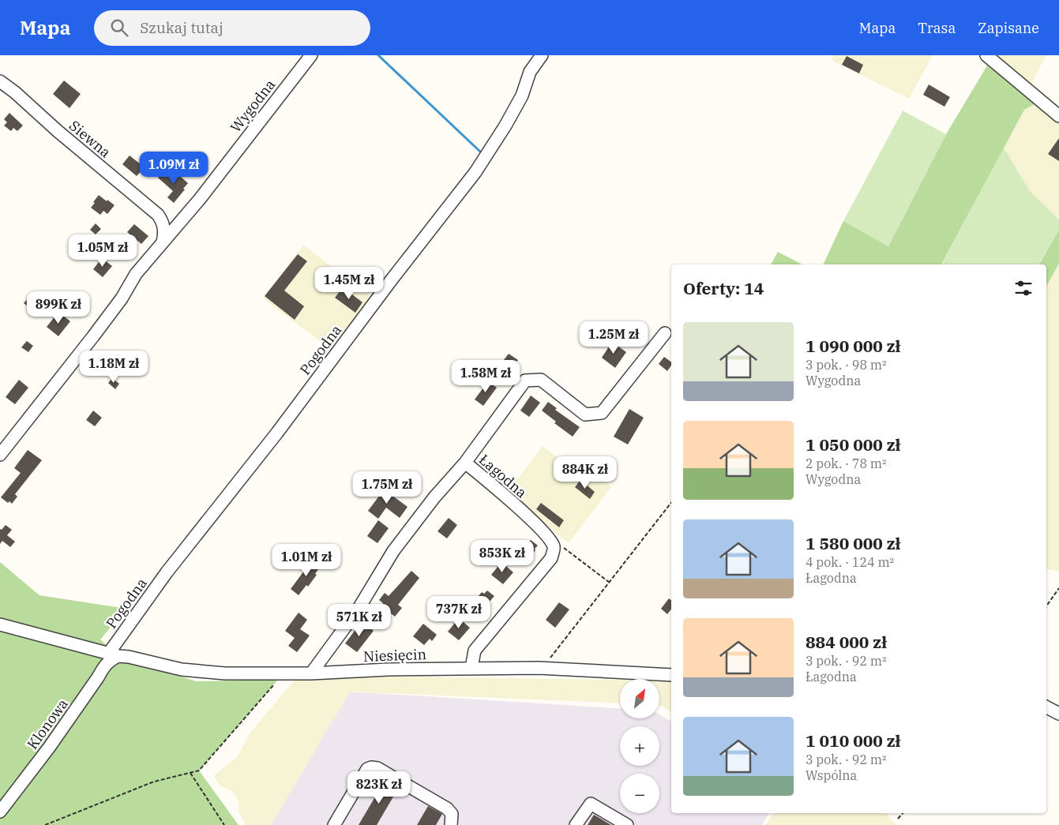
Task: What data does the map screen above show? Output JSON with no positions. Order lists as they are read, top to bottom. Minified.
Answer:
{"streets":{"street":["Wygodna","Siewna","Pogodna","Łagodna","Niesięcin","Klonowa"]},"crossings":[["Wygodna","Siewna"],["Pogodna","Niesięcin"],["Pogodna","Klonowa"],["Niesięcin","Klonowa"]],"north":"top right","page":{"header":"Mapa","search":"Szukaj tutaj","nav":["Mapa","Trasa","Zapisane"],"price":["1.09M zł","1.05M zł","1.45M zł","899K zł","1.25M zł","1.18M zł","1.58M zł","884K zł","1.75M zł","853K zł","1.01M zł","737K zł","571K zł","823K zł"],"heading":"Oferty: 14","list":[{"name":"1 090 000 zł","note":"3 pok. · 98 m² · Wygodna"},{"name":"1 050 000 zł","note":"2 pok. · 78 m² · Wygodna"},{"name":"1 580 000 zł","note":"4 pok. · 124 m² · Łagodna"},{"name":"884 000 zł","note":"3 pok. · 92 m² · Łagodna"},{"name":"1 010 000 zł","note":"3 pok. · 92 m² · Wspólna"}],"map_buttons":["+","−"]}}
